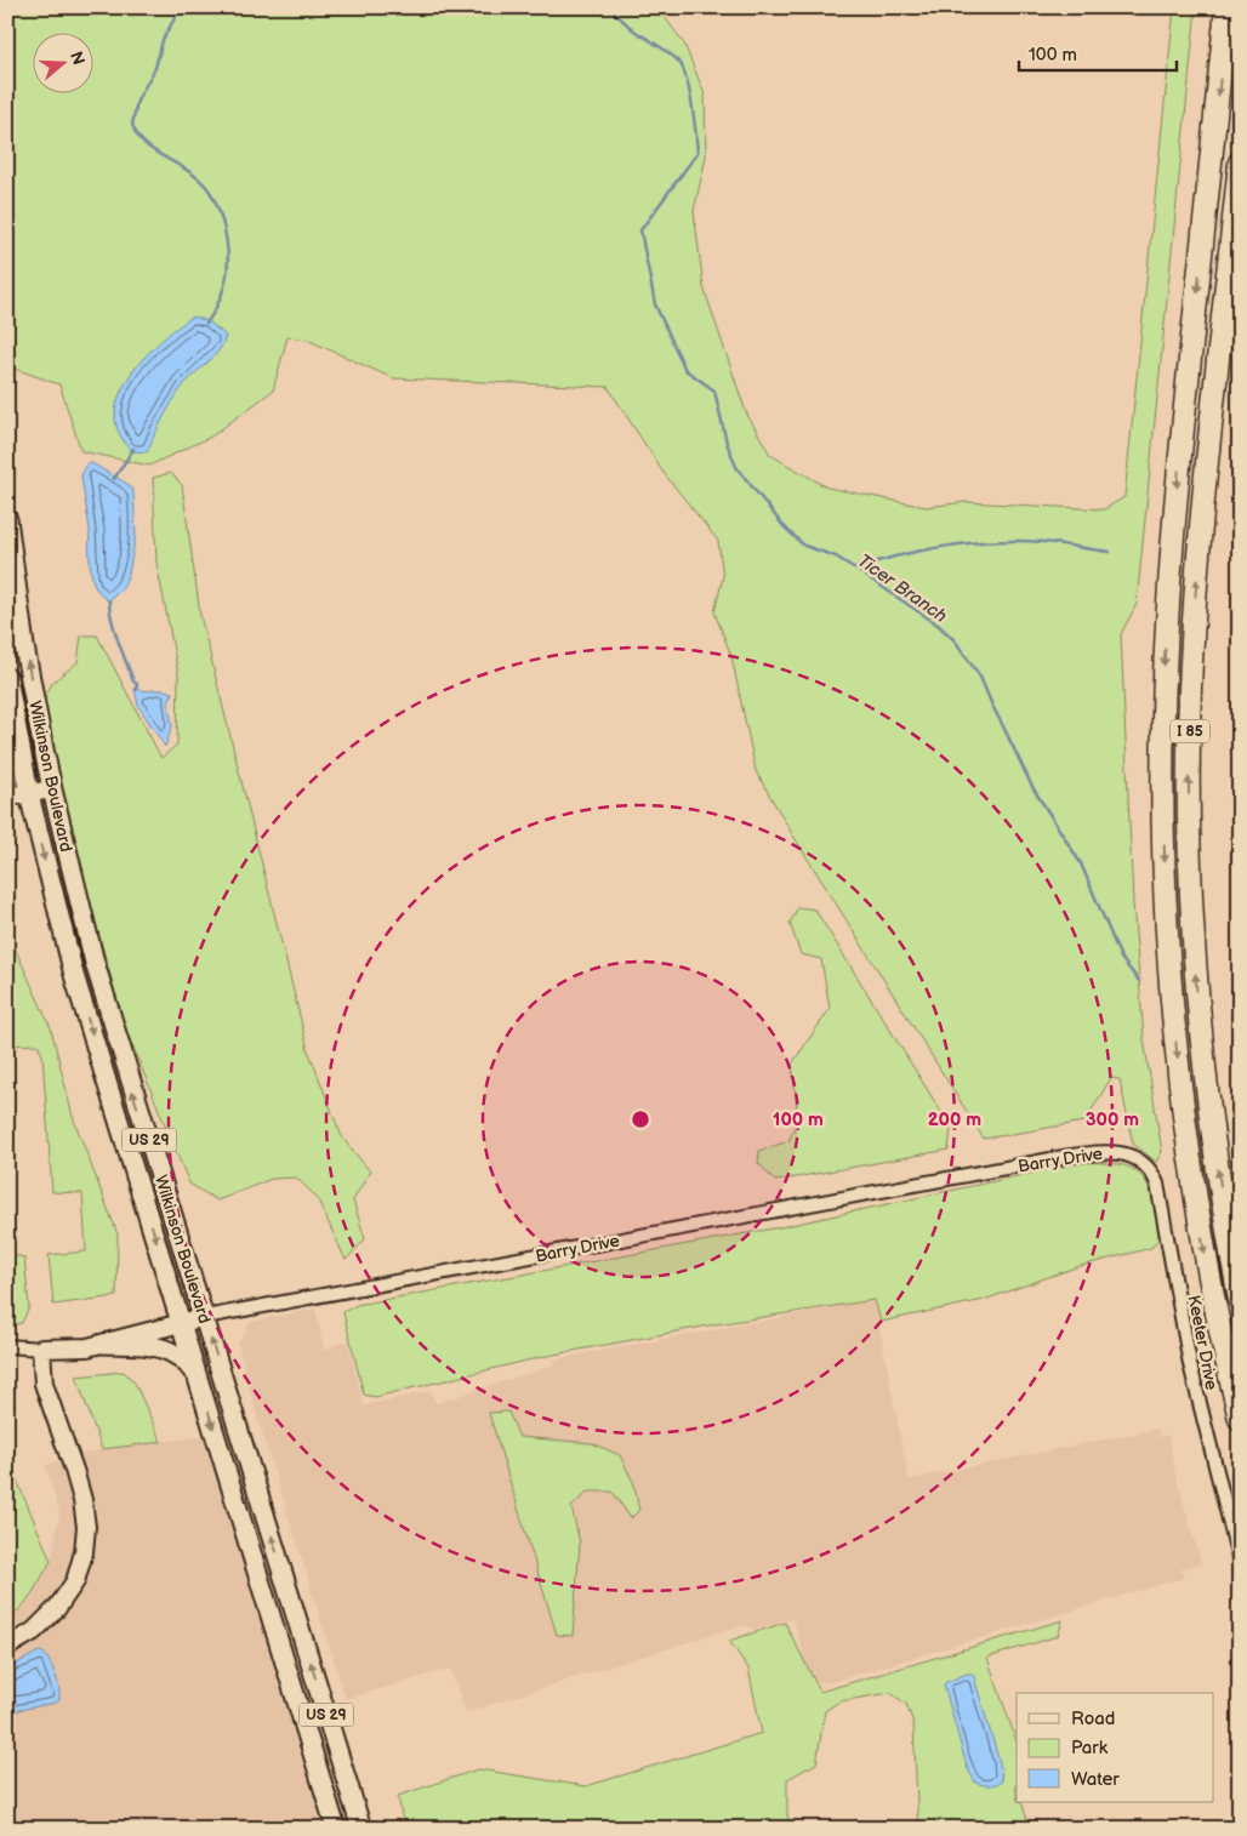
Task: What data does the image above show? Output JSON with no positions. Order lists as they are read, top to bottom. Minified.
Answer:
{"streets":{"highway":["I 85"],"main road":["Wilkinson Boulevard","US 29"],"street":["Barry Drive","Keeter Drive"]},"crossings":[["Wilkinson Boulevard","Barry Drive"],["Barry Drive","Keeter Drive"]],"water":["Ticer Branch"],"legend":["Road","Park","Water"],"scale_bar":"100 m","north":"right","rings":["100 m","200 m","300 m"]}
